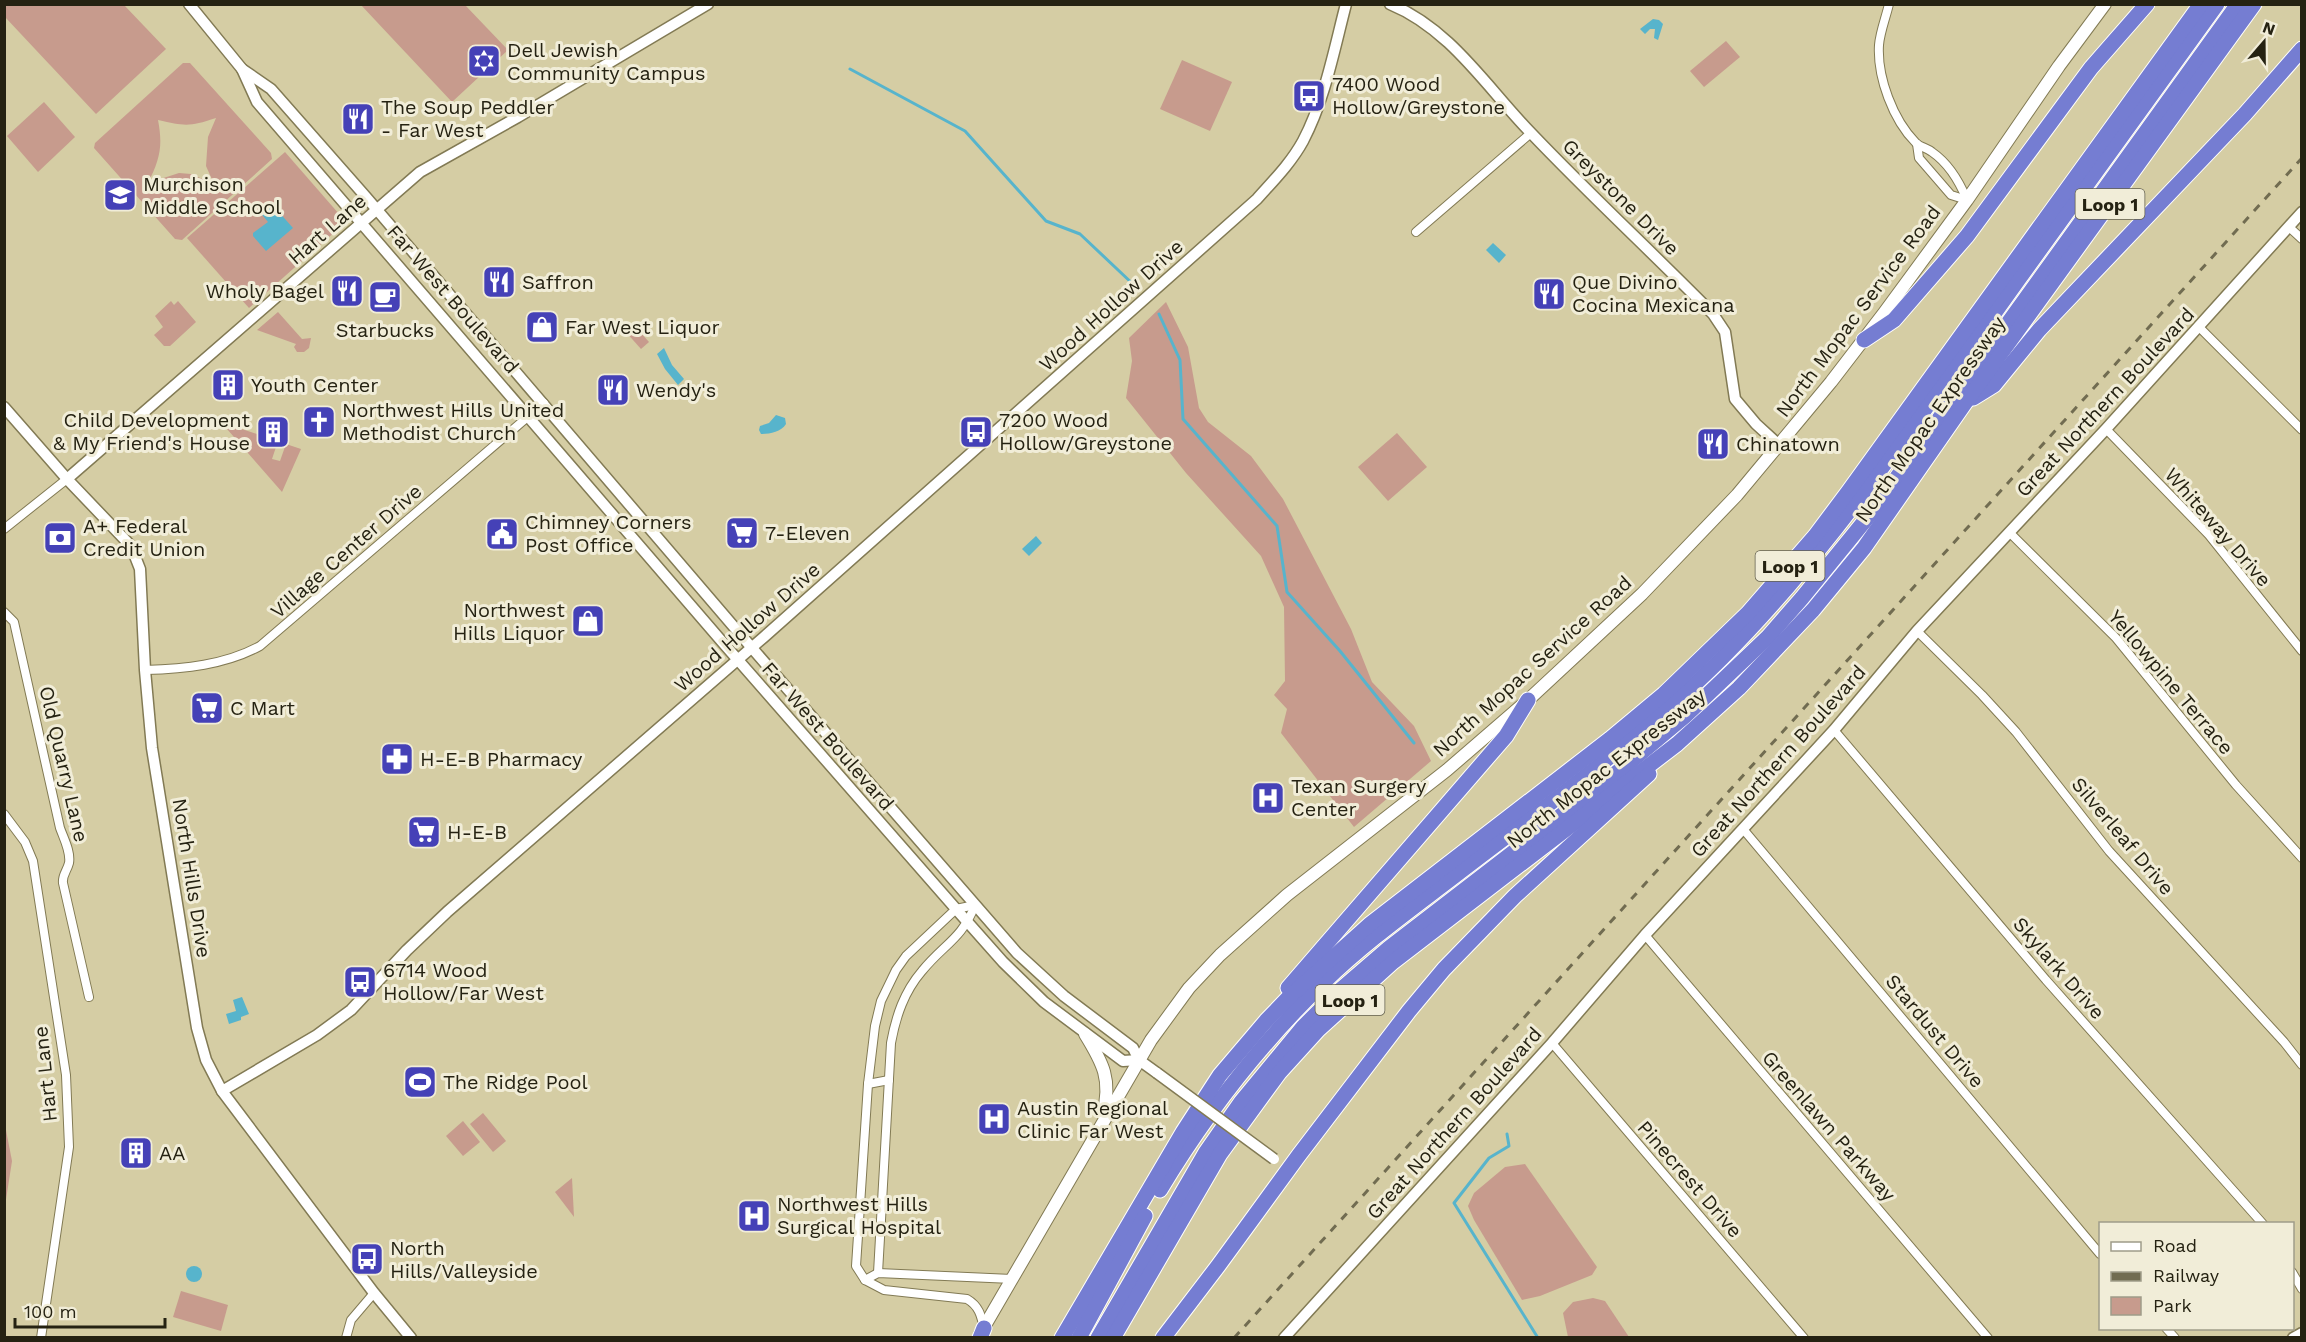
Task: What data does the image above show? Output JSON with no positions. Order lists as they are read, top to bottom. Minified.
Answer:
{"streets":{"highway":["Loop 1","North Mopac Expressway"],"main road":["North Mopac Service Road"],"street":["Greystone Drive","Hart Lane","Far West Boulevard","Wood Hollow Drive","Great Northern Boulevard","Whiteway Drive","Village Center Drive","Yellowpine Terrace","Old Quarry Lane","Silverleaf Drive","North Hills Drive","Skylark Drive","Stardust Drive","Greenlawn Parkway","Pinecrest Drive"]},"crossings":[["Greystone Drive","North Mopac Service Road"],["Hart Lane","Far West Boulevard"],["Hart Lane","North Hills Drive"],["Far West Boulevard","Wood Hollow Drive"],["Far West Boulevard","North Mopac Service Road"],["Far West Boulevard","Village Center Drive"],["Wood Hollow Drive","North Hills Drive"],["Great Northern Boulevard","Whiteway Drive"],["Great Northern Boulevard","Yellowpine Terrace"],["Great Northern Boulevard","Silverleaf Drive"],["Great Northern Boulevard","Skylark Drive"],["Great Northern Boulevard","Stardust Drive"],["Great Northern Boulevard","Greenlawn Parkway"],["Great Northern Boulevard","Pinecrest Drive"],["Village Center Drive","North Hills Drive"]],"places":{"synagogue":["Dell Jewish Community Campus"],"bus stop":["7400 Wood Hollow/Greystone","7200 Wood Hollow/Greystone","6714 Wood Hollow/Far West","North Hills/Valleyside"],"restaurant":["The Soup Peddler - Far West","Saffron","Wholy Bagel","Que Divino Cocina Mexicana","Wendy's","Chinatown"],"school or university":["Murchison Middle School"],"cafe":["Starbucks"],"shop":["Far West Liquor","Northwest Hills Liquor"],"building":["Youth Center","Child Development & My Friend's House","AA"],"church":["Northwest Hills United Methodist Church"],"supermarket":["7-Eleven","C Mart","H-E-B"],"public building":["Chimney Corners Post Office"],"bank":["A+ Federal Credit Union"],"pharmacy":["H-E-B Pharmacy"],"hospital":["Texan Surgery Center","Austin Regional Clinic Far West","Northwest Hills Surgical Hospital"],"sports":["The Ridge Pool"]},"legend":["Road","Railway","Park"],"scale_bar":"100 m","north":"top"}
